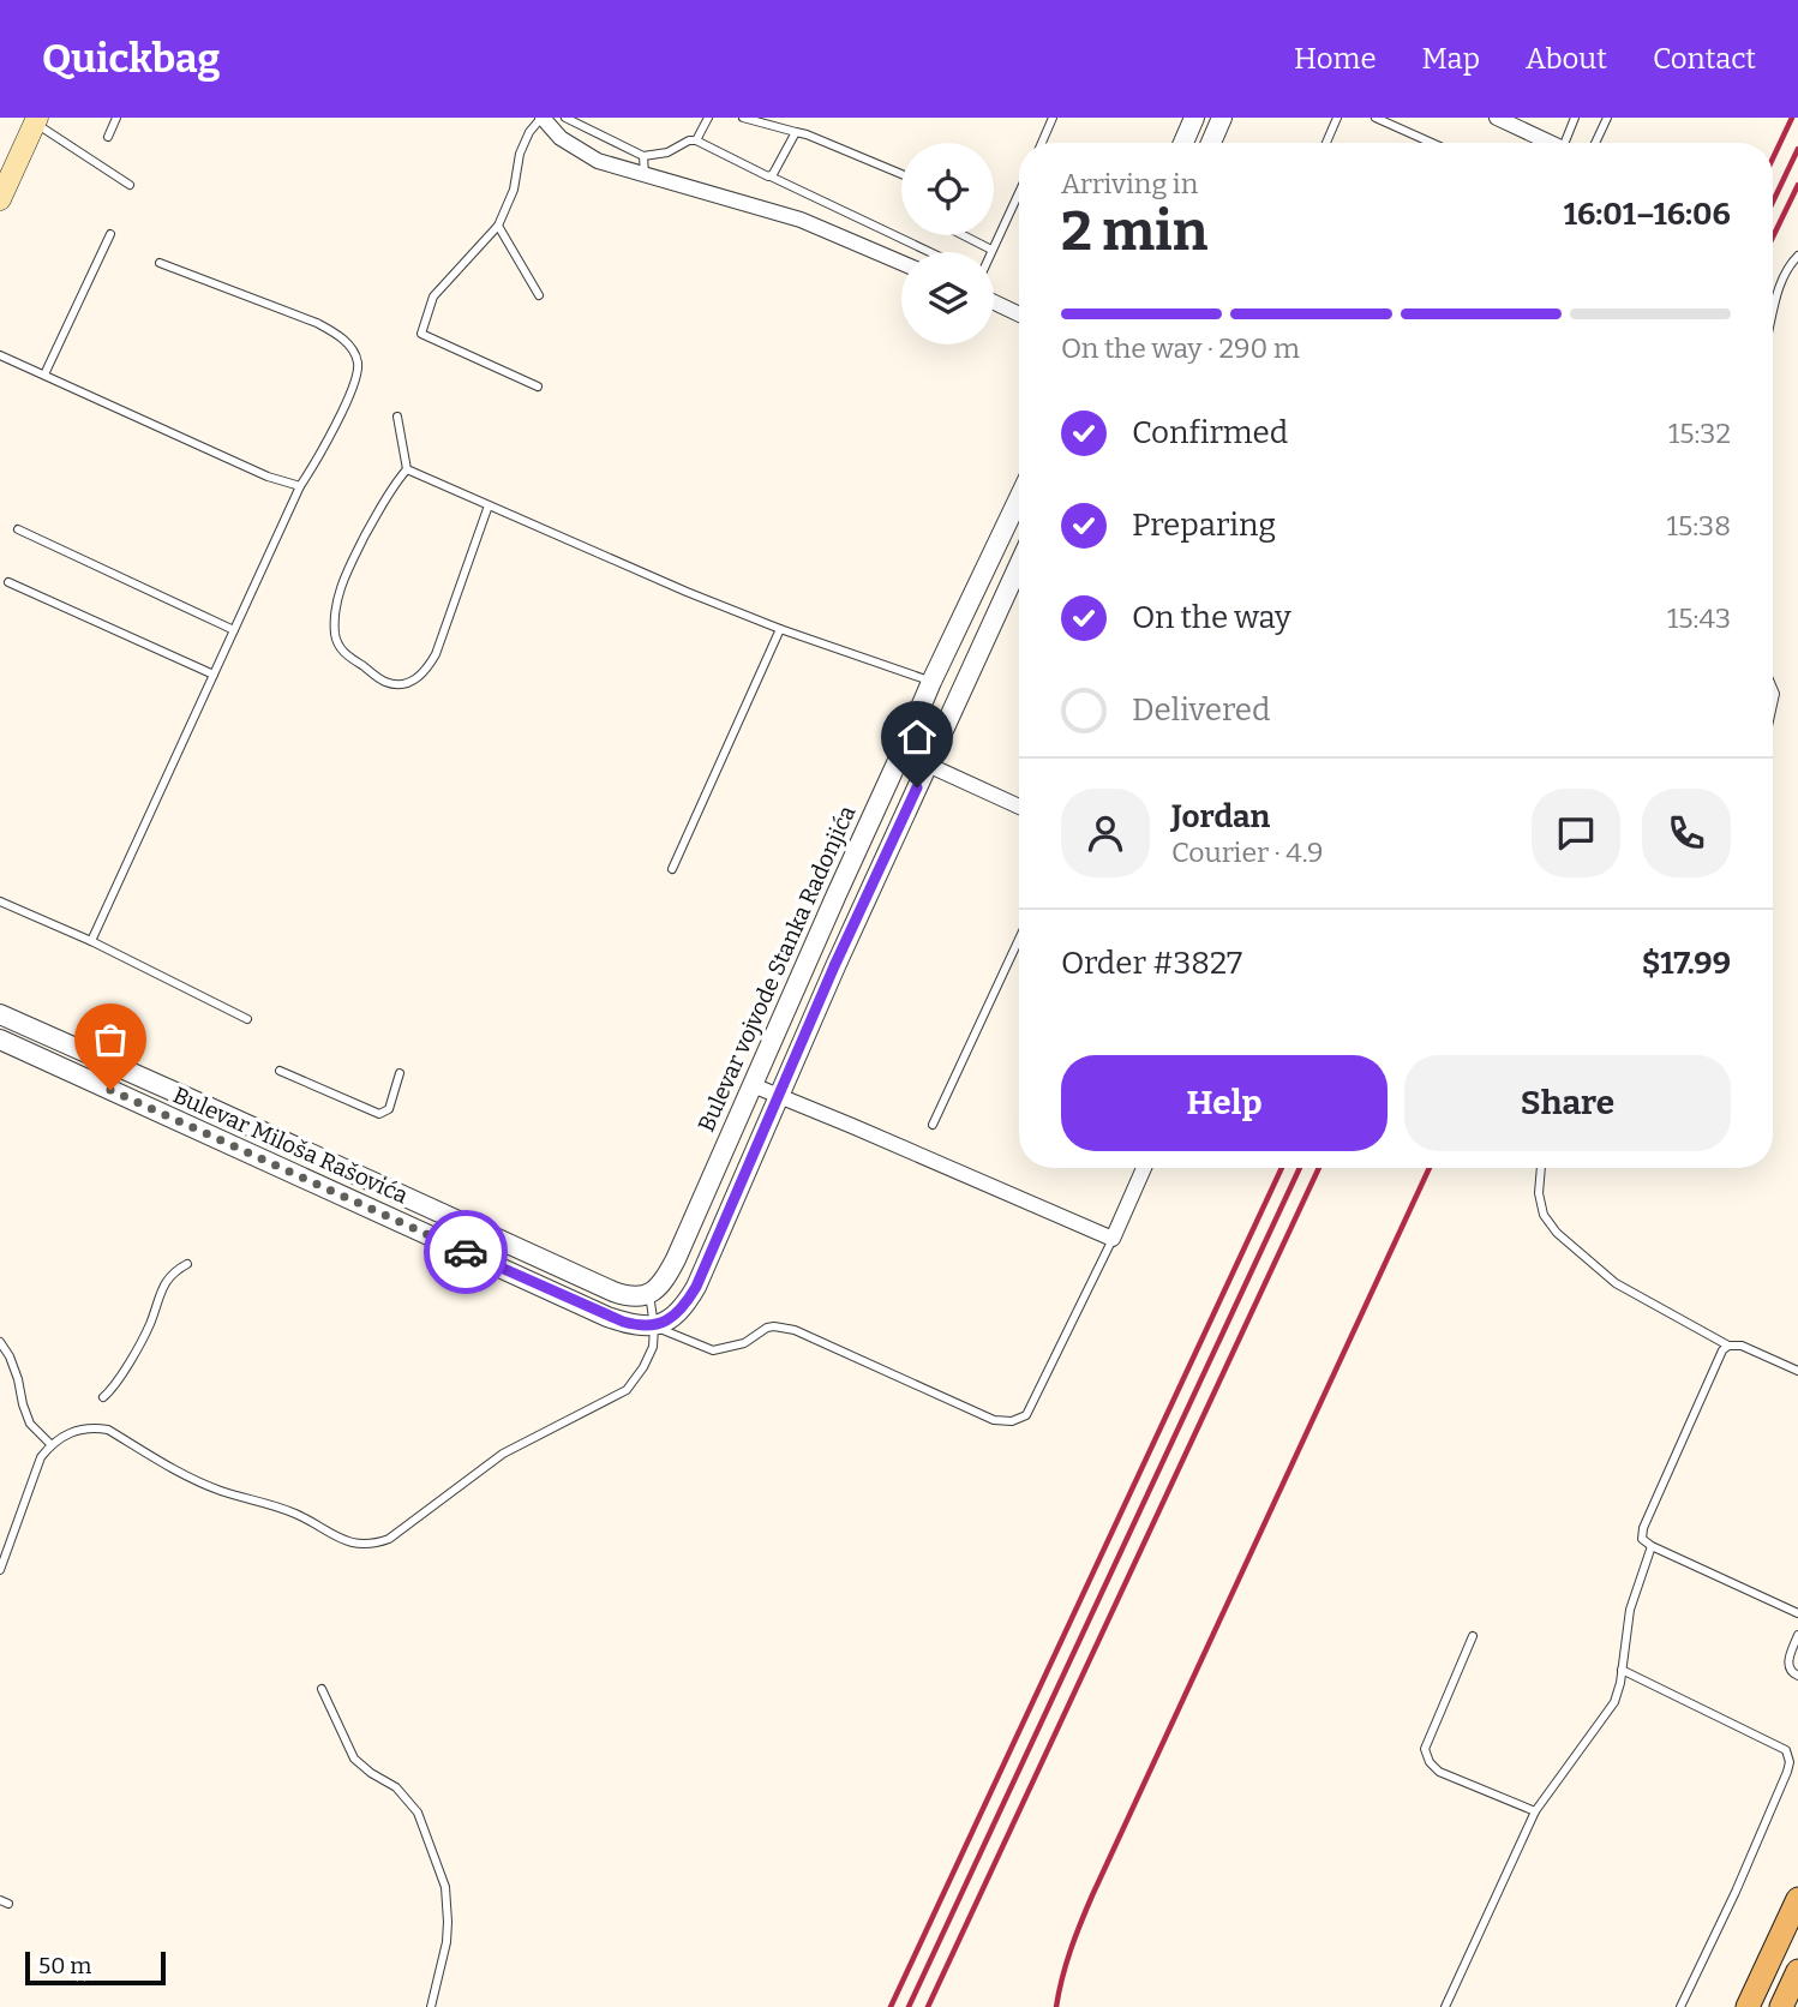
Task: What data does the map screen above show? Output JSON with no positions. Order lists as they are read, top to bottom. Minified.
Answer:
{"streets":{"street":["Bulevar vojvode Stanka Radonjića","Bulevar Miloša Rašovića"]},"crossings":[["Bulevar vojvode Stanka Radonjića","Bulevar Miloša Rašovića"]],"scale_bar":"50 m","page":{"header":"Quickbag","nav":["Home","Map","About","Contact"],"heading":["2 min","Arriving in","16:01–16:06"],"panel":["Jordan","Courier · 4.9","Order #3827","$17.99"],"bar":"On the way · 290 m","list":[["Confirmed","15:32"],["Preparing","15:38"],["On the way","15:43"],"Delivered"],"buttons":["Help","Share"],"scale":"50 m"}}
